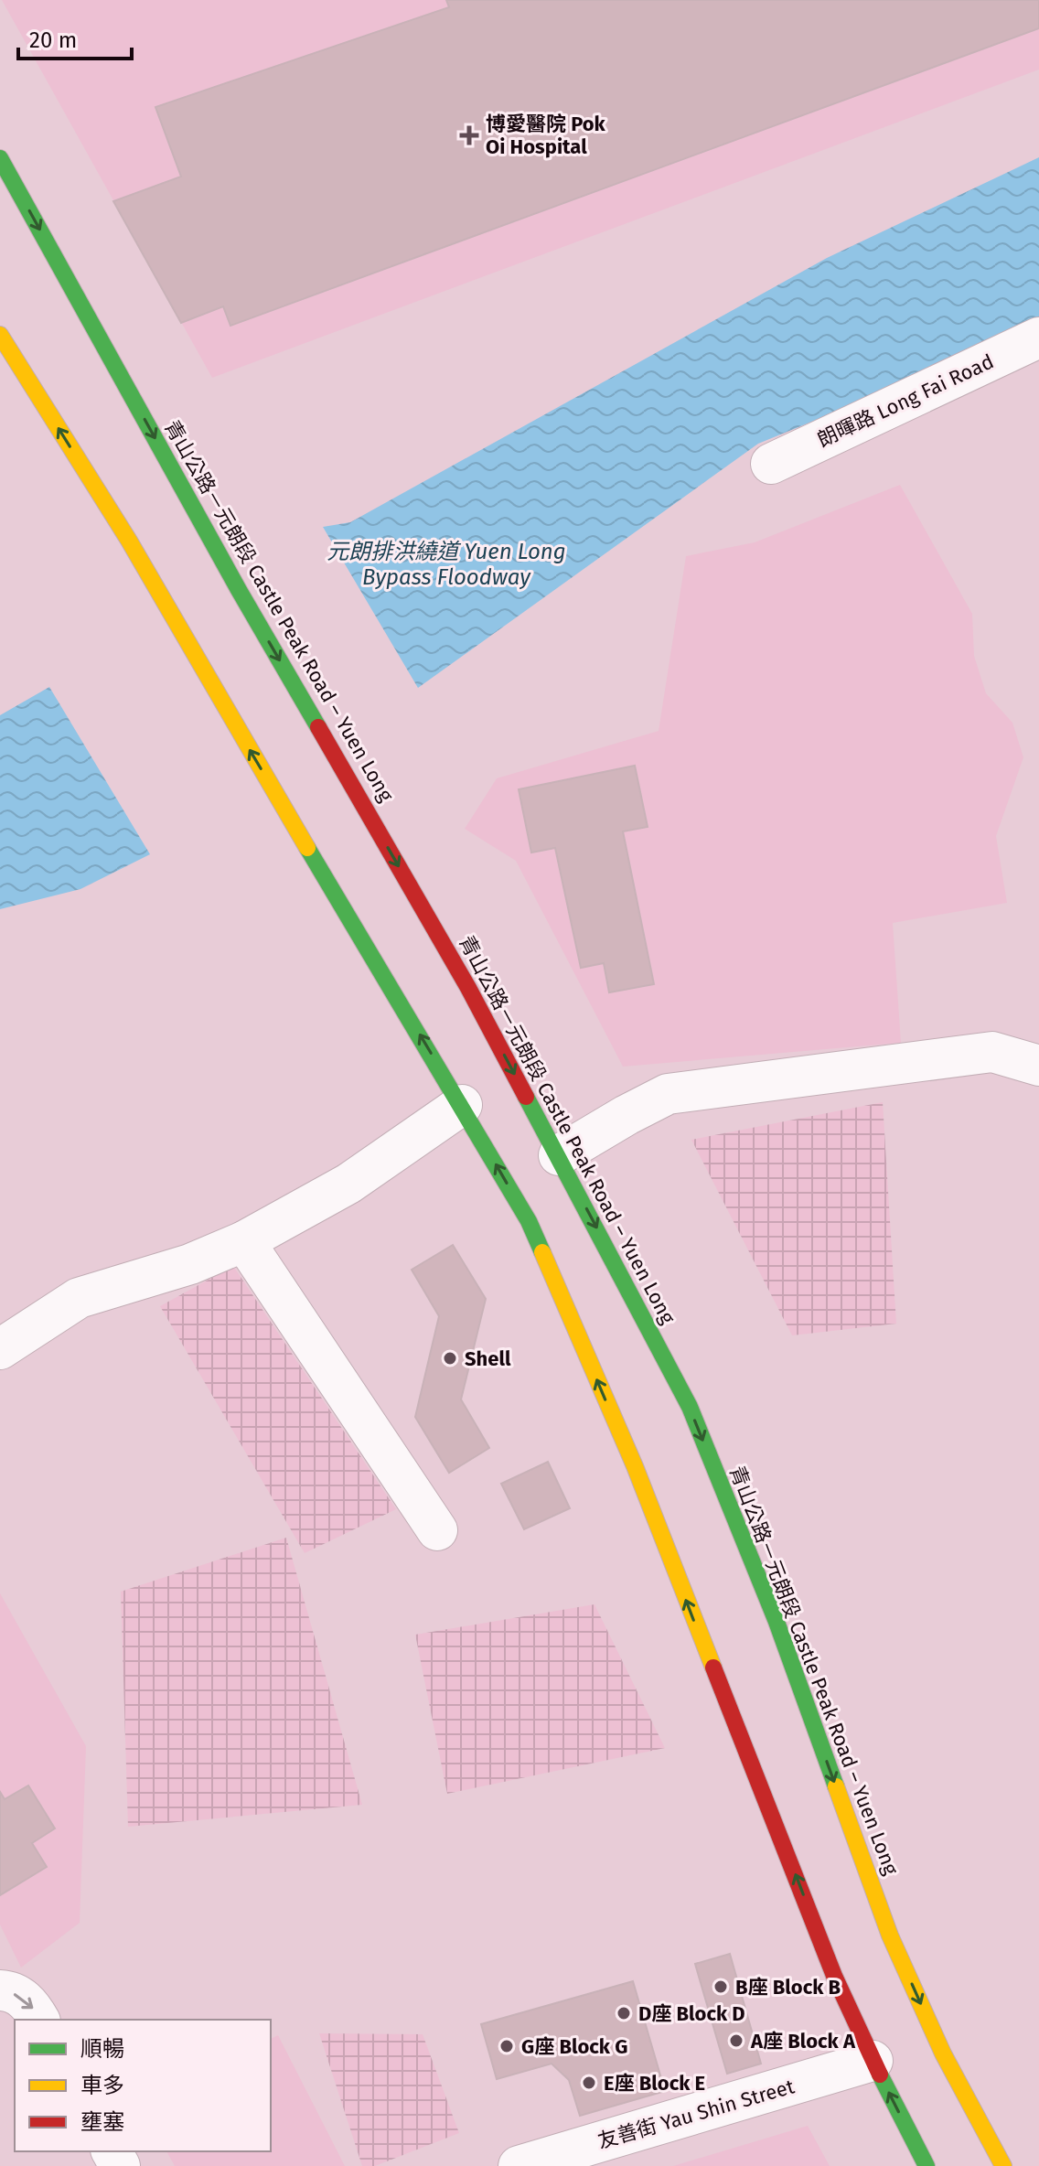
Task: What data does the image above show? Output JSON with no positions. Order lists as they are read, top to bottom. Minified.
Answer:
{"streets":{"main road":["青山公路－元朗段 Castle Peak Road – Yuen Long"],"street":["朗暉路 Long Fai Road","友善街 Yau Shin Street"]},"water":["元朗排洪繞道 Yuen Long Bypass Floodway"],"places":{"health":["博愛醫院 Pok Oi Hospital"],"other":["Shell","B座 Block B","D座 Block D","A座 Block A","G座 Block G","E座 Block E"]},"legend":["順暢","車多","壅塞"],"scale_bar":"20 m"}
